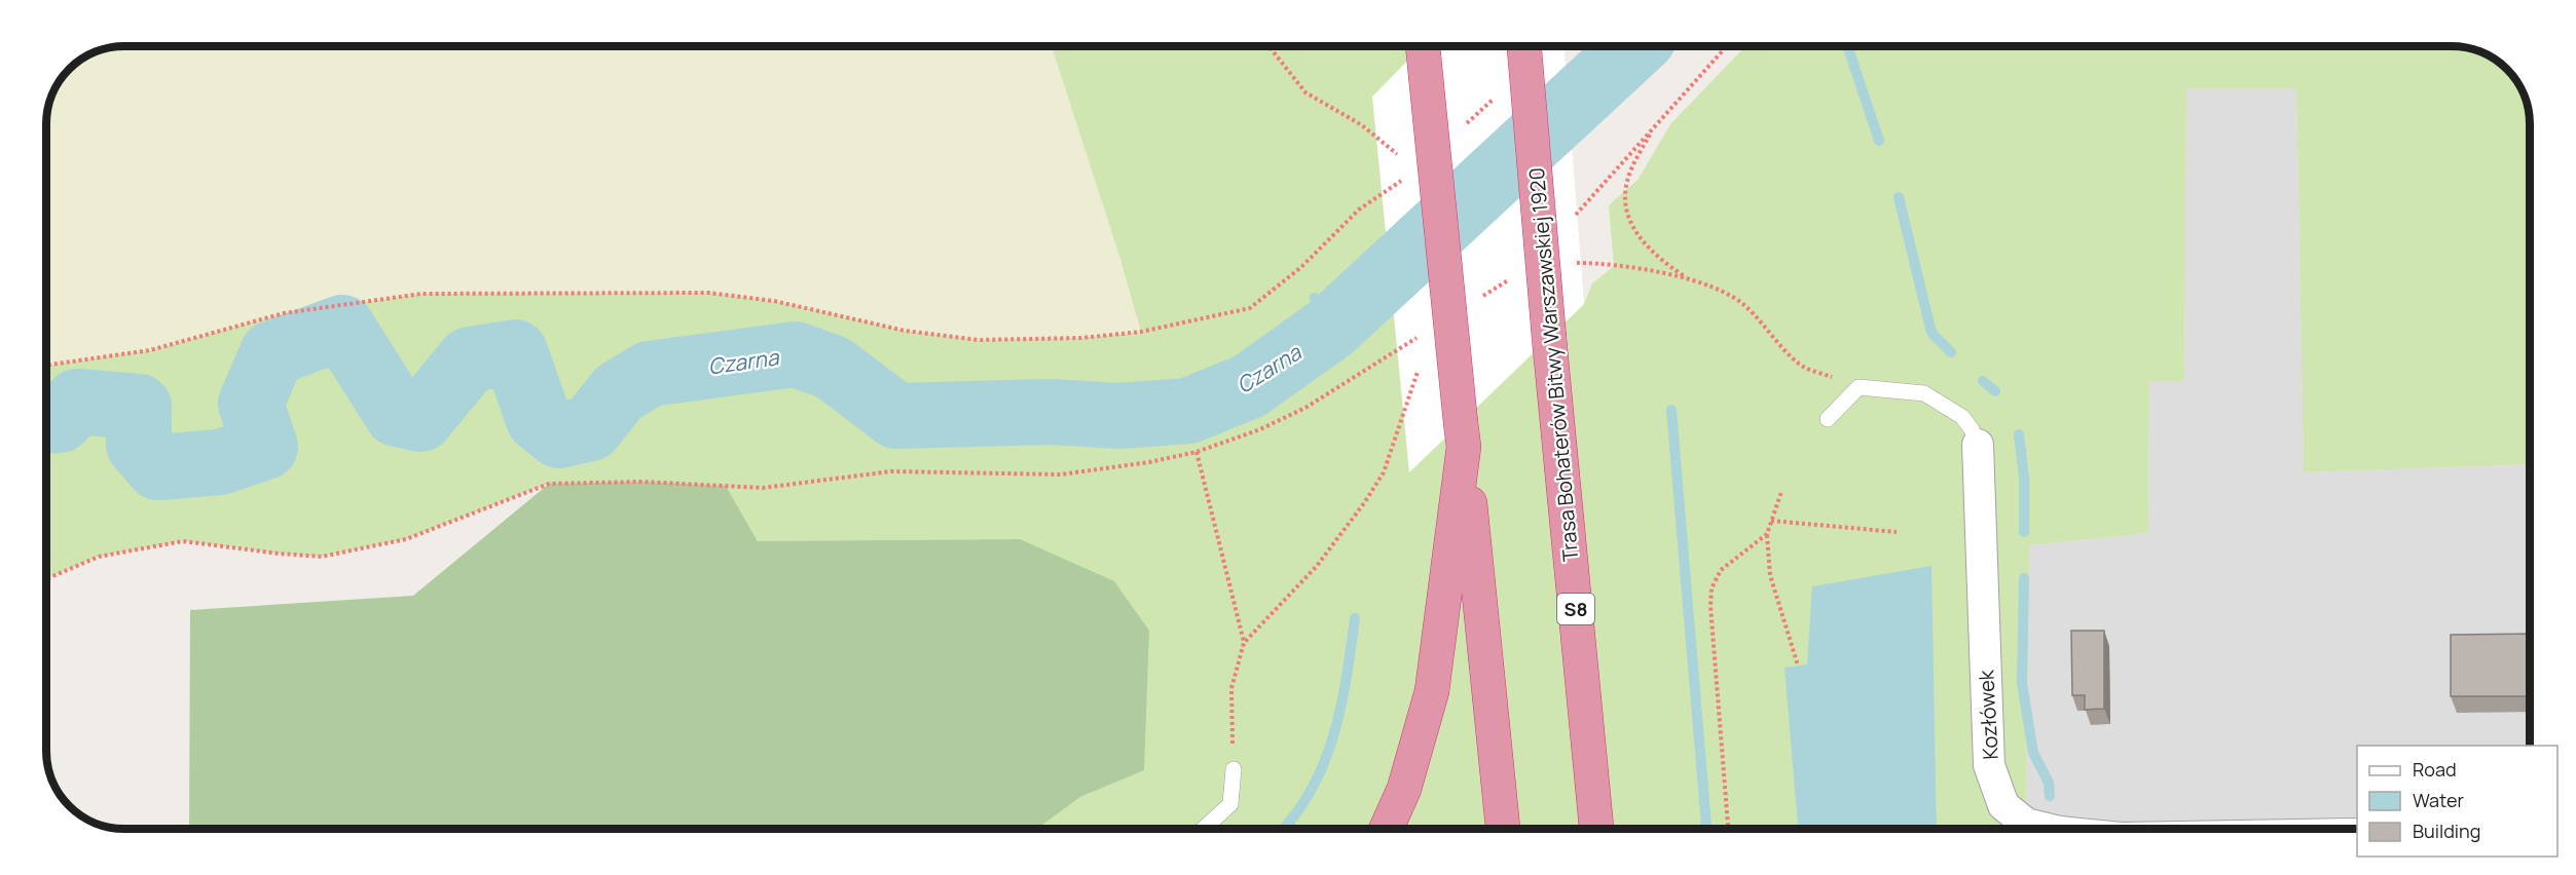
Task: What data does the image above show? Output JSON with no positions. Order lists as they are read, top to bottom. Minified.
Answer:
{"streets":{"highway":["Trasa Bohaterów Bitwy Warszawskiej 1920","S8"],"street":["Kozłówek"]},"water":["Czarna"],"legend":["Road","Water","Building"]}
